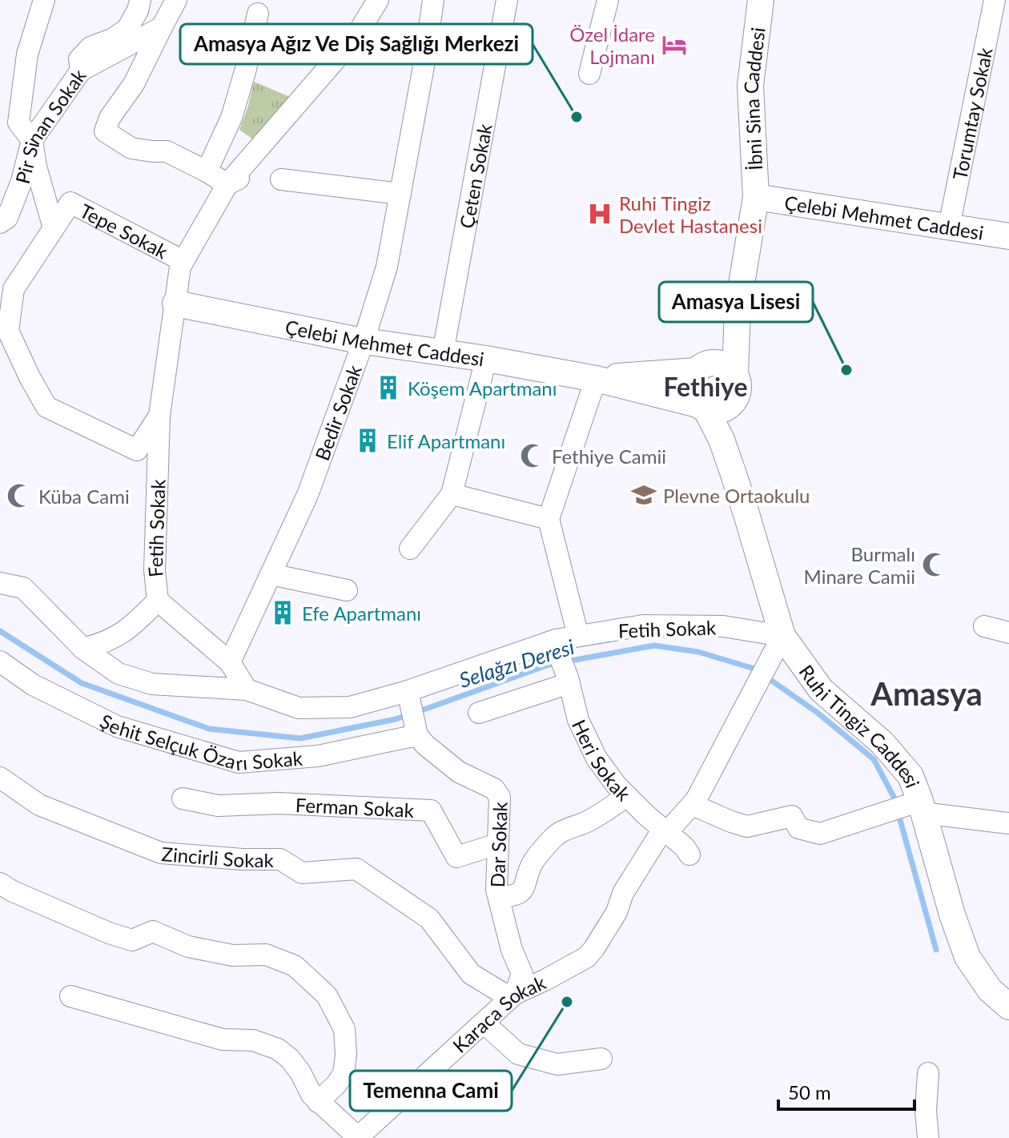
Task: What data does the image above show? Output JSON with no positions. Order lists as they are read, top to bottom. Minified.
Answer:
{"streets":{"street":["İbni Sina Caddesi","Torumtay Sokak","Pir Sinan Sokak","Çeten Sokak","Çelebi Mehmet Caddesi","Tepe Sokak","Bedir Sokak","Fetih Sokak","Ruhi Tingiz Caddesi","Şehit Selçuk Özarı Sokak","Heri Sokak","Ferman Sokak","Dar Sokak","Zincirli Sokak","Karaca Sokak"]},"crossings":[["İbni Sina Caddesi","Çelebi Mehmet Caddesi"],["Torumtay Sokak","Çelebi Mehmet Caddesi"],["Pir Sinan Sokak","Tepe Sokak"],["Çeten Sokak","Çelebi Mehmet Caddesi"],["Çelebi Mehmet Caddesi","Bedir Sokak"],["Çelebi Mehmet Caddesi","Fetih Sokak"],["Çelebi Mehmet Caddesi","Ruhi Tingiz Caddesi"],["Tepe Sokak","Fetih Sokak"],["Bedir Sokak","Fetih Sokak"],["Fetih Sokak","Ruhi Tingiz Caddesi"],["Fetih Sokak","Heri Sokak"],["Fetih Sokak","Karaca Sokak"],["Ruhi Tingiz Caddesi","Karaca Sokak"],["Şehit Selçuk Özarı Sokak","Dar Sokak"],["Heri Sokak","Karaca Sokak"],["Ferman Sokak","Dar Sokak"],["Dar Sokak","Zincirli Sokak"],["Dar Sokak","Karaca Sokak"],["Zincirli Sokak","Karaca Sokak"]],"districts":["Fethiye","Amasya"],"water":["Selağzı Deresi"],"places":{"hotel":["Özel İdare Lojmanı"],"other":["Amasya Ağız Ve Diş Sağlığı Merkezi","Amasya Lisesi","Temenna Cami"],"hospital":["Ruhi Tingiz Devlet Hastanesi"],"building":["Köşem Apartmanı","Elif Apartmanı","Efe Apartmanı"],"mosque":["Fethiye Camii","Küba Cami","Burmalı Minare Camii"],"school or university":["Plevne Ortaokulu"]},"scale_bar":"50 m"}
